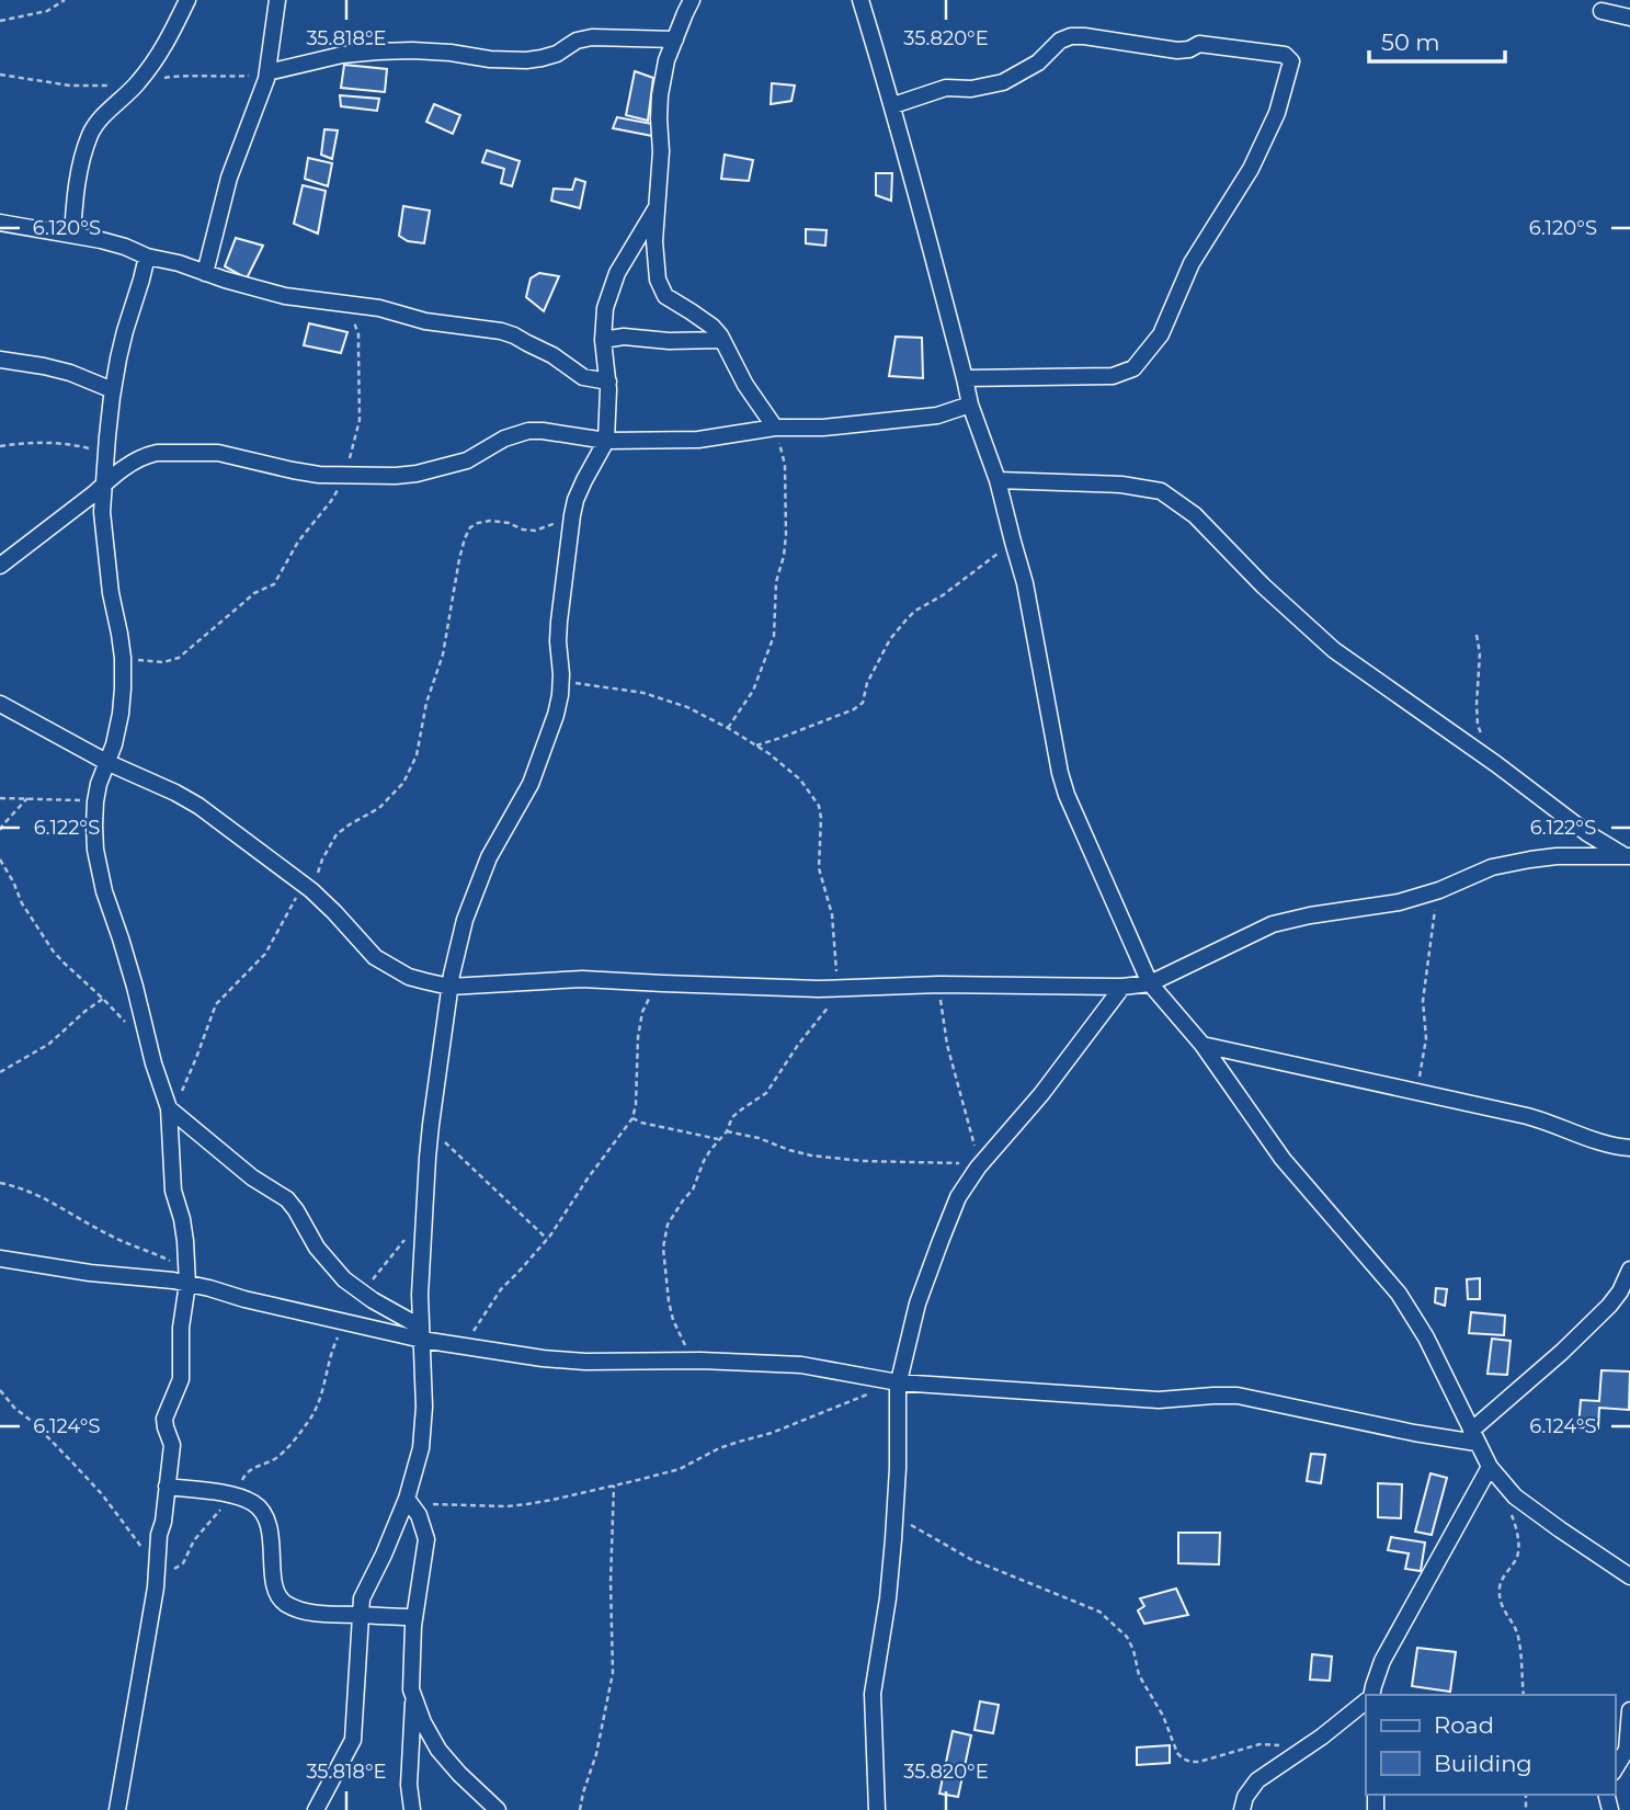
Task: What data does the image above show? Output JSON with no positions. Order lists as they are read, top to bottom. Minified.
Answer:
{"legend":["Road","Building"],"scale_bar":"50 m","coordinates":["35.818°E","35.820°E","6.120°S","6.122°S","6.124°S"]}
